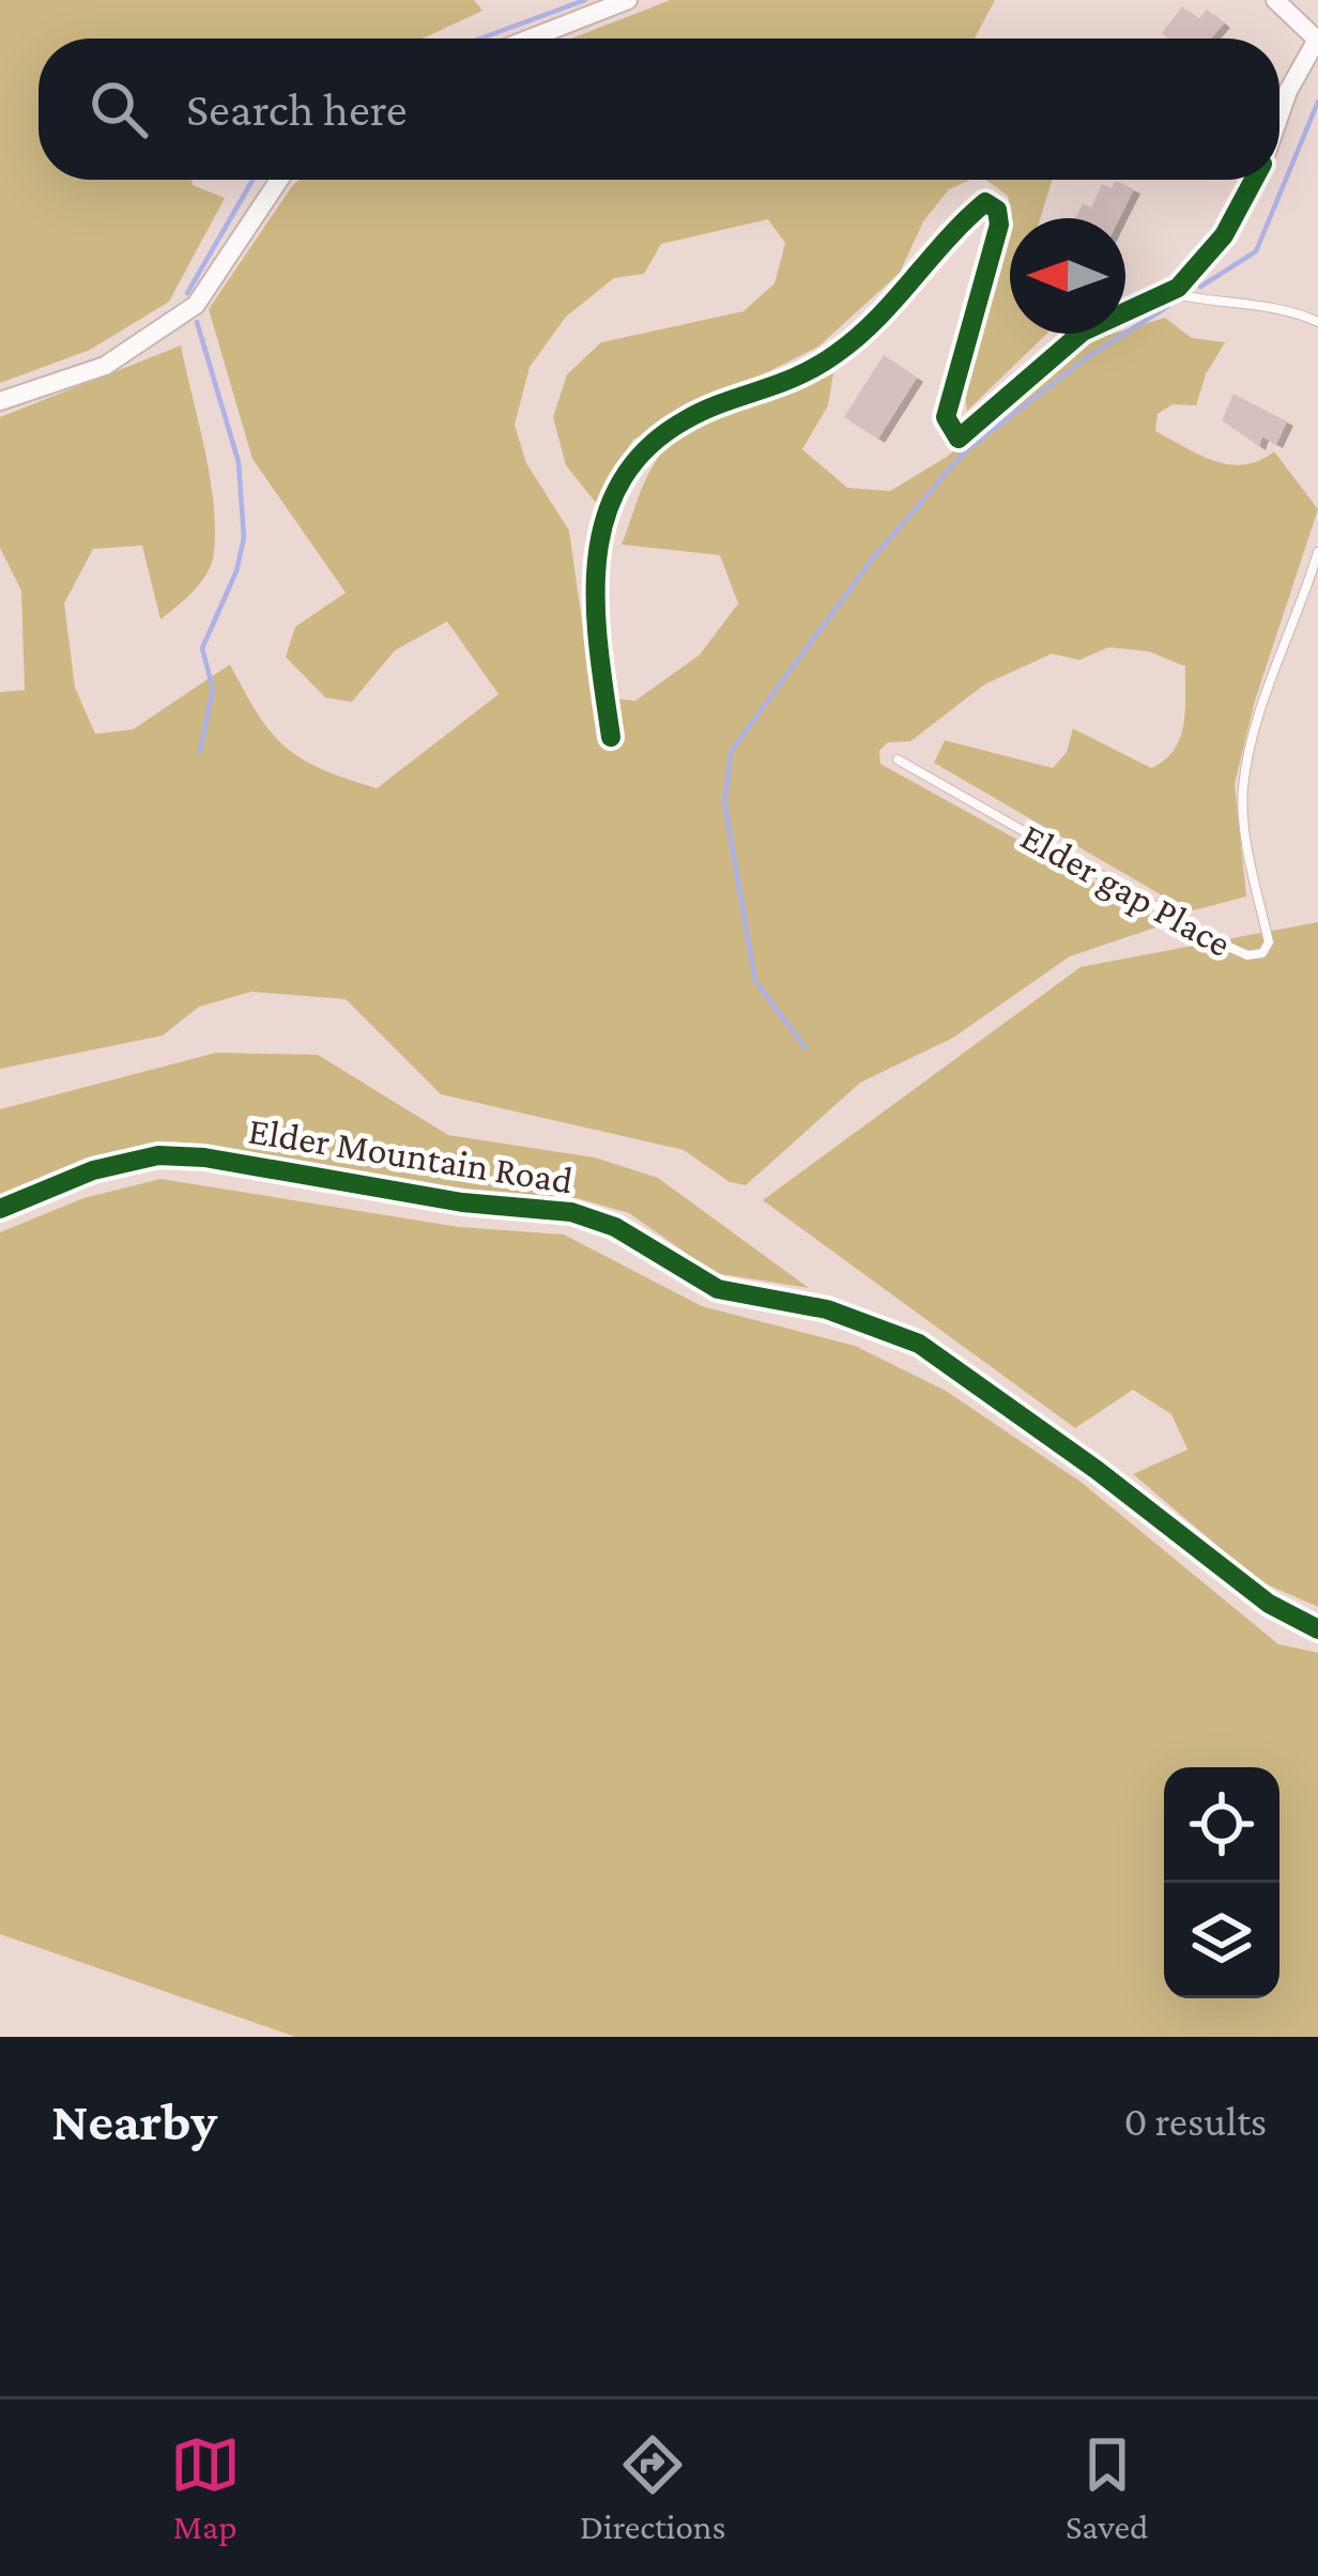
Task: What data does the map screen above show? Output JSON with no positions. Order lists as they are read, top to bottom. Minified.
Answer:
{"streets":{"street":["Elder Mountain Road"],"lane":["Elder gap Place"]},"north":"left","page":{"search":"Search here","heading":["Nearby","0 results"],"nav":["Map","Directions","Saved"]}}
